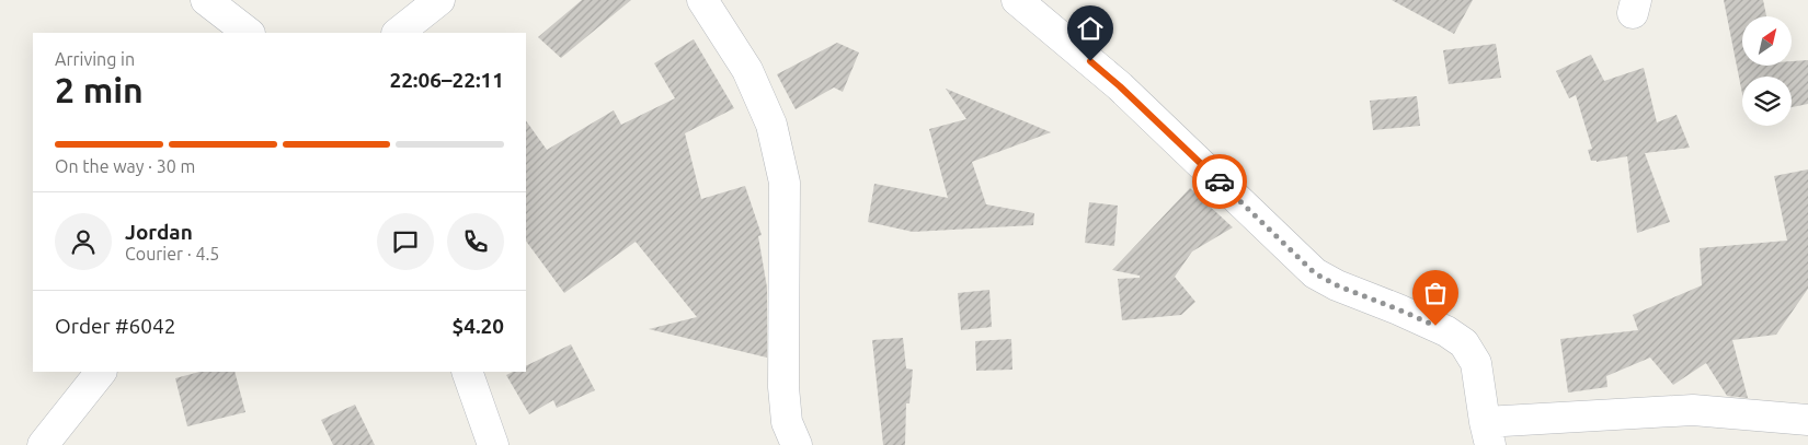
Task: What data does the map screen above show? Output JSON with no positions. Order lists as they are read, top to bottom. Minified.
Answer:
{"north":"top right","page":{"heading":["2 min","Arriving in","22:06–22:11"],"panel":["Jordan","Courier · 4.5","Order #6042","$4.20"],"bar":"On the way · 30 m"}}
